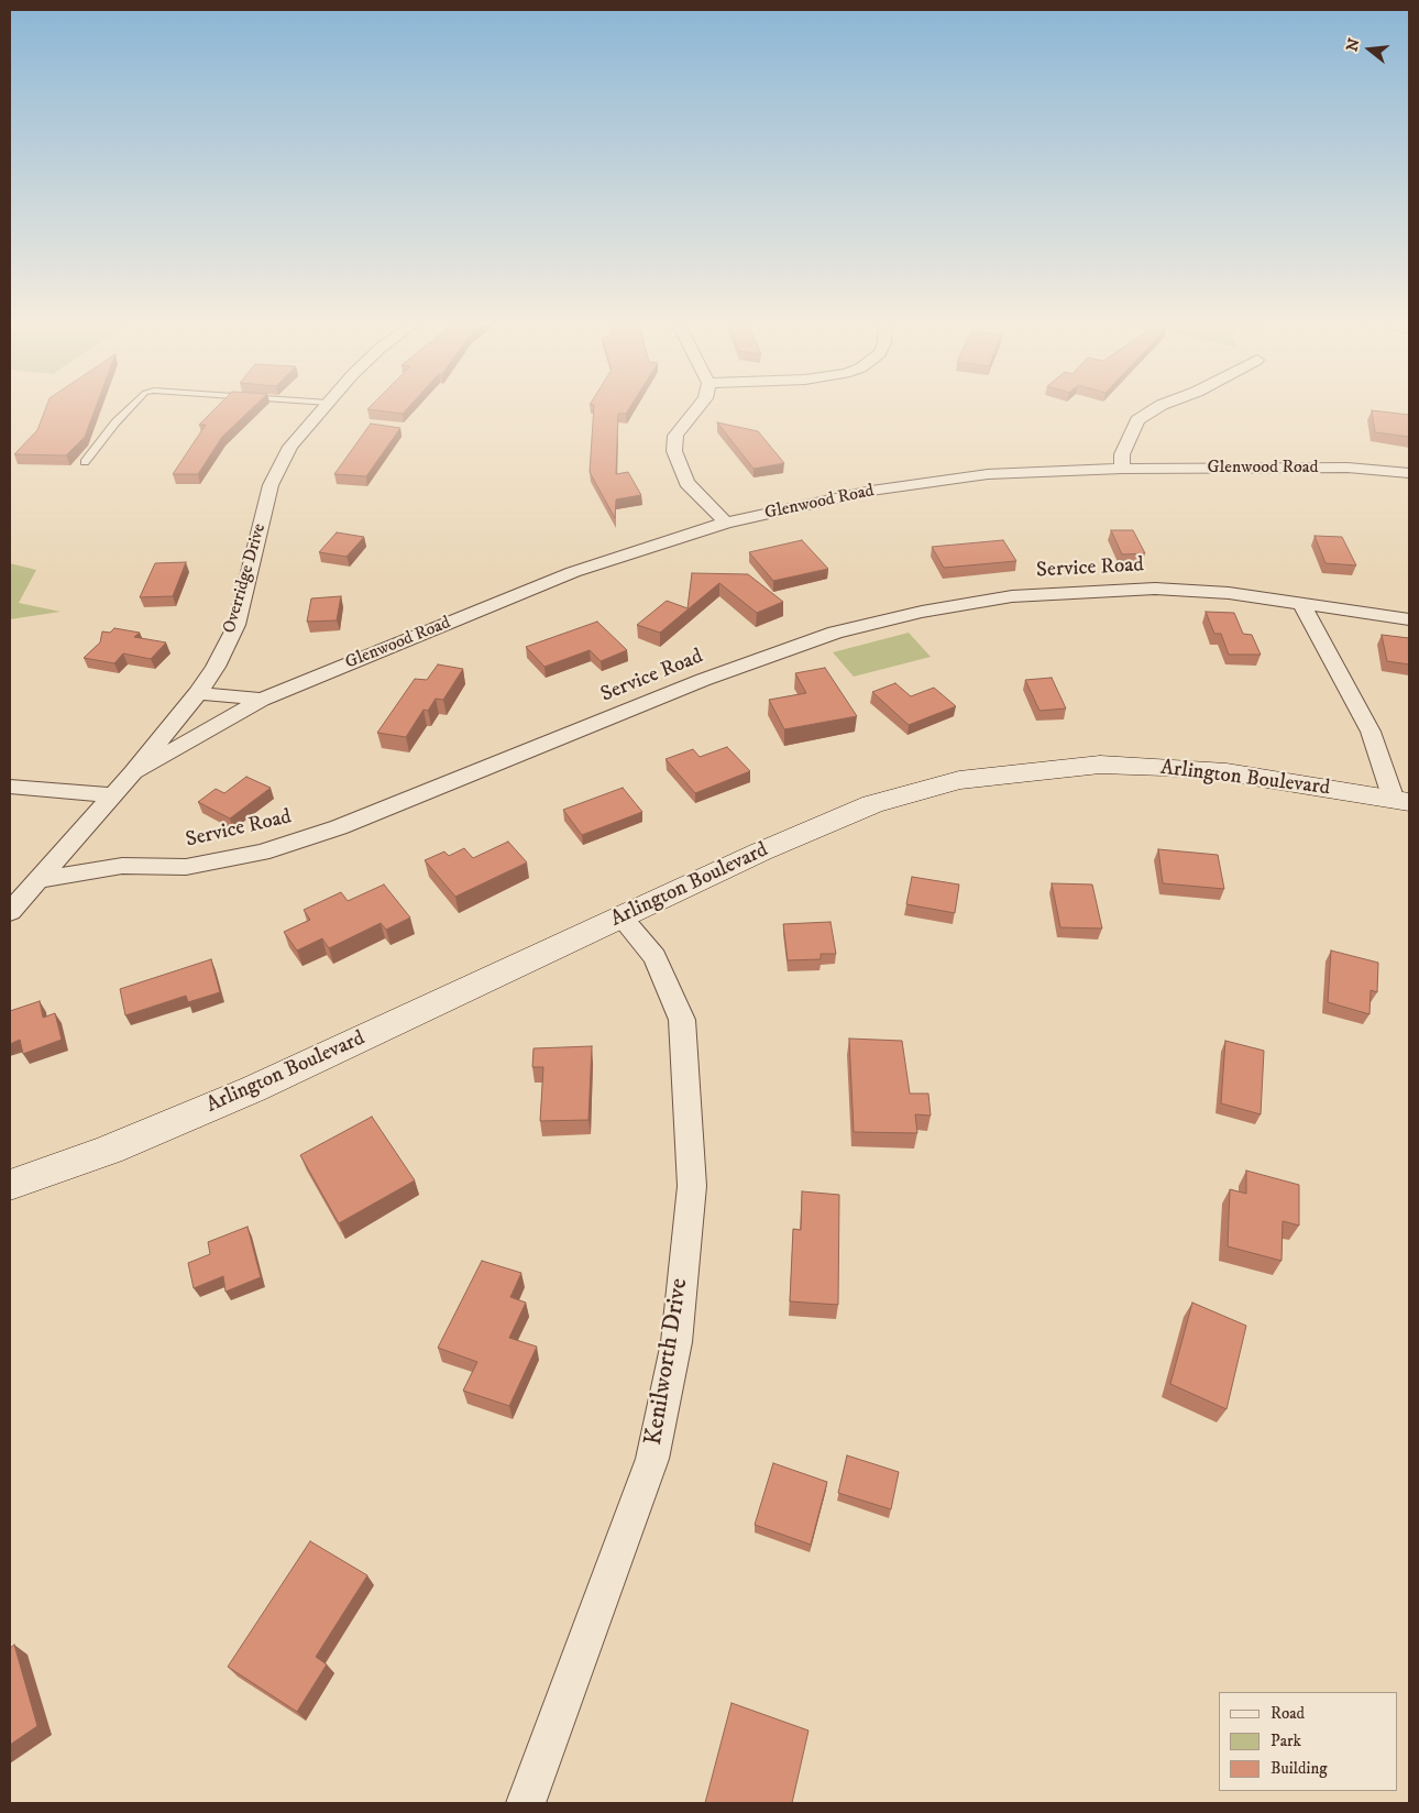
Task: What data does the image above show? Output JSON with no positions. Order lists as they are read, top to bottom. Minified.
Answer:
{"streets":{"street":["Glenwood Road","Service Road","Overridge Drive","Arlington Boulevard","Kenilworth Drive"]},"crossings":[["Glenwood Road","Overridge Drive"],["Service Road","Overridge Drive"],["Arlington Boulevard","Kenilworth Drive"]],"legend":["Road","Park","Building"],"north":"left"}
